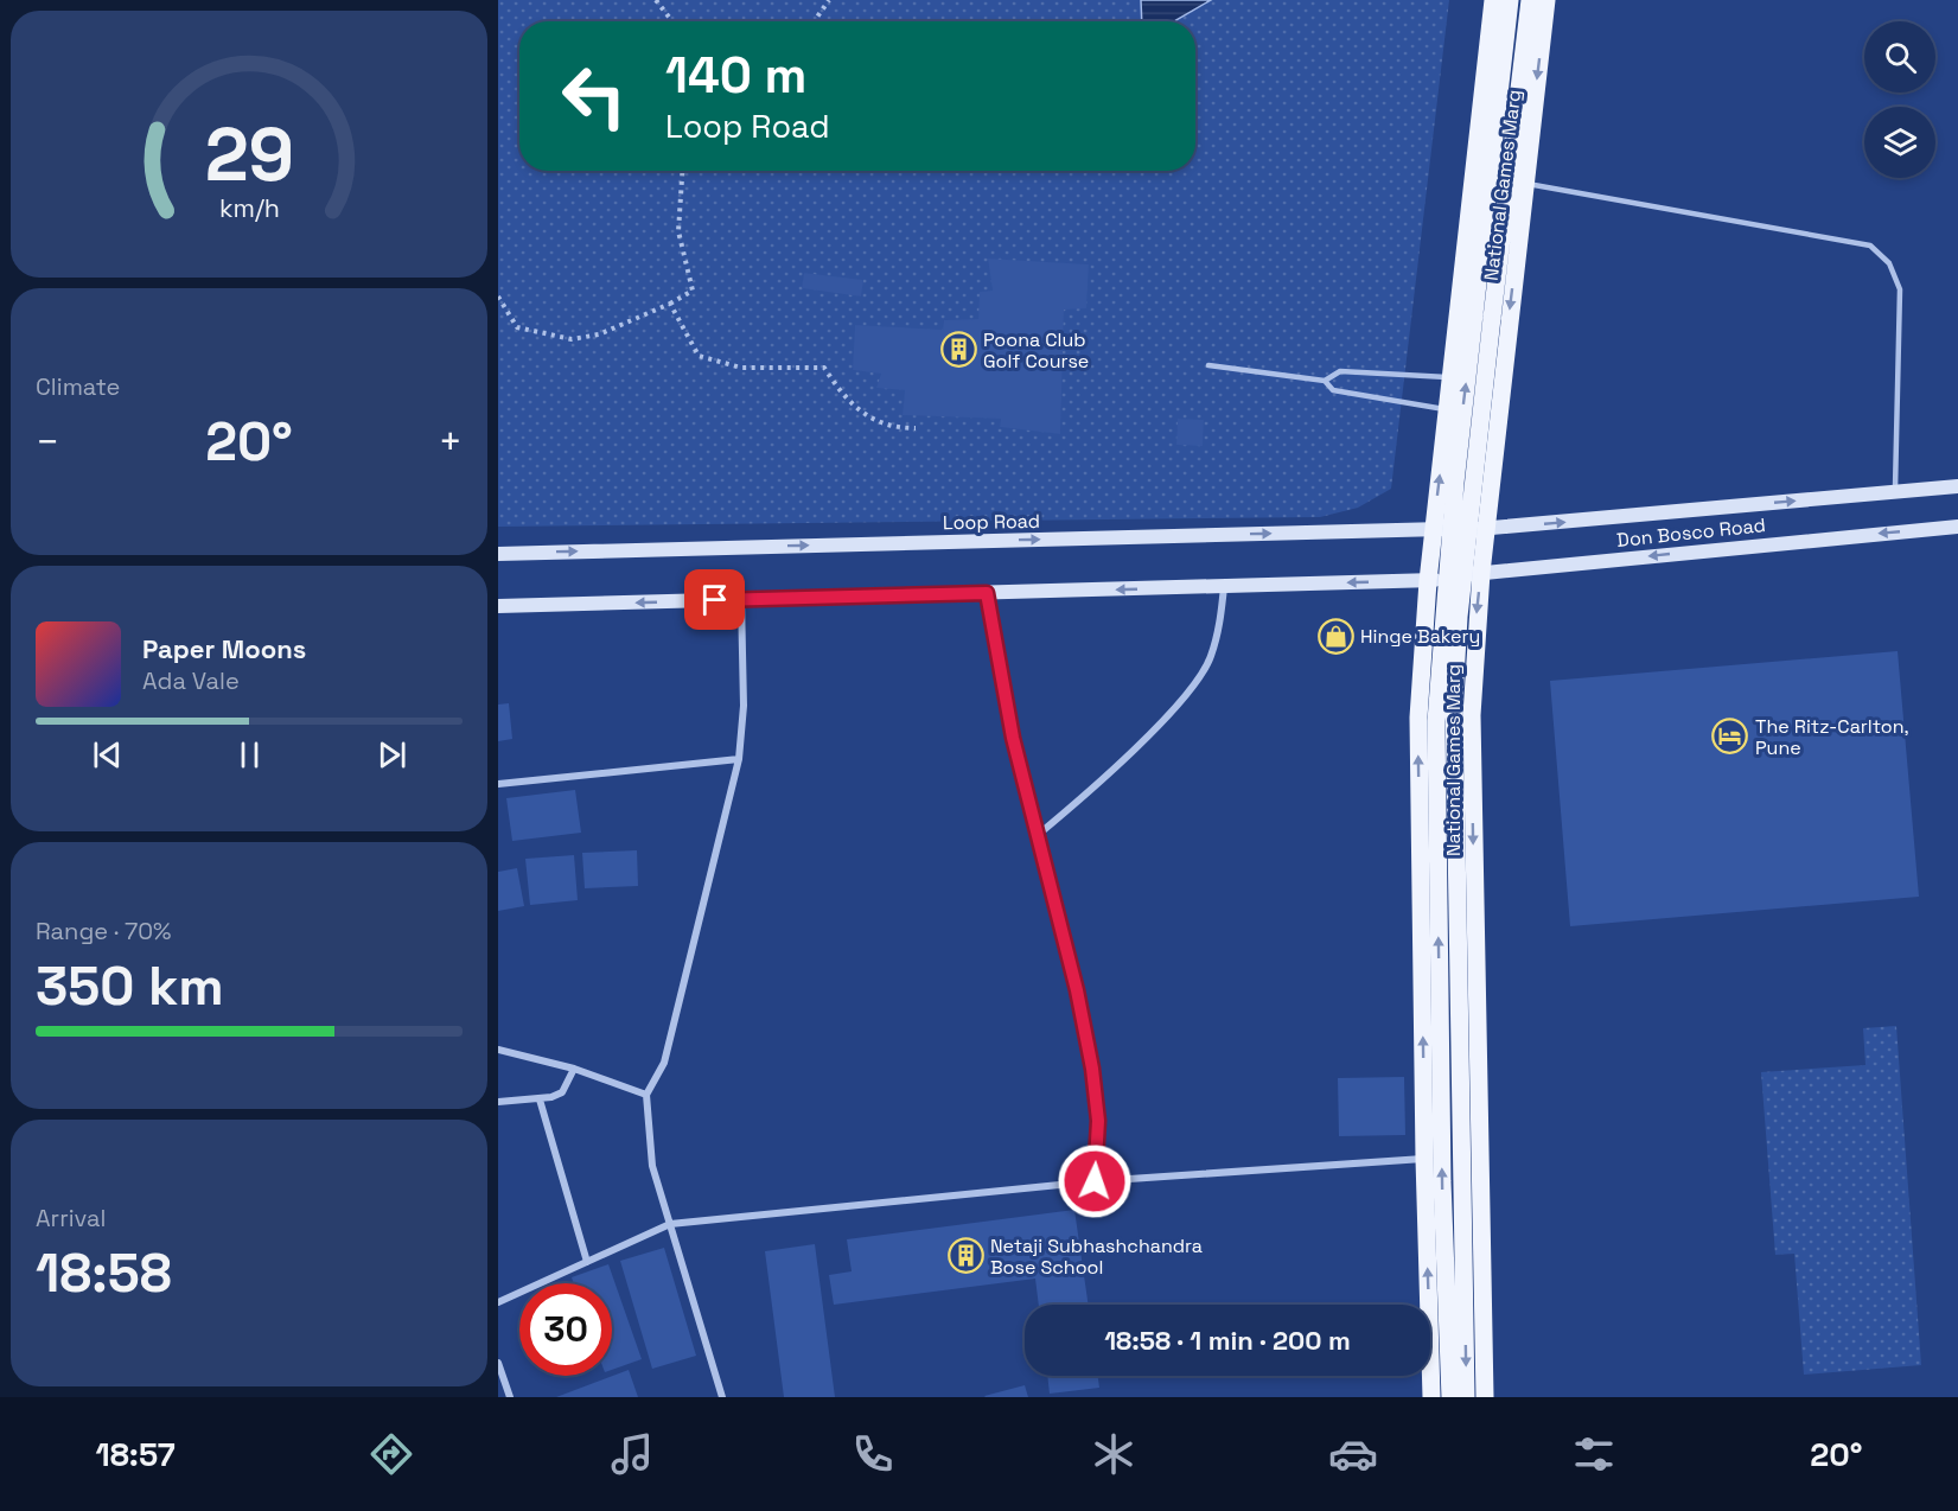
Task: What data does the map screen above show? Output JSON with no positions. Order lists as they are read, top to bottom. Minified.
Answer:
{"streets":{"main road":["National Games Marg","Loop Road","Don Bosco Road"]},"crossings":[["National Games Marg","Loop Road"],["National Games Marg","Don Bosco Road"],["Loop Road","Don Bosco Road"]],"places":{"building":["Poona Club Golf Course","Netaji Subhashchandra Bose School"],"shop":["Hinge Bakery"],"hotel":["The Ritz-Carlton, Pune"]},"page":{"turn":["140 m","Loop Road"],"tile":["Climate",["Range · 70%","350 km"],["Arrival","18:58"]],"heat":["−","20°","+"],"song":["Paper Moons","Ada Vale"],"limit":"30","trip":"18:58 · 1 min · 200 m","tabs":["18:57","20°"],"gauge":["29","km/h"]}}
